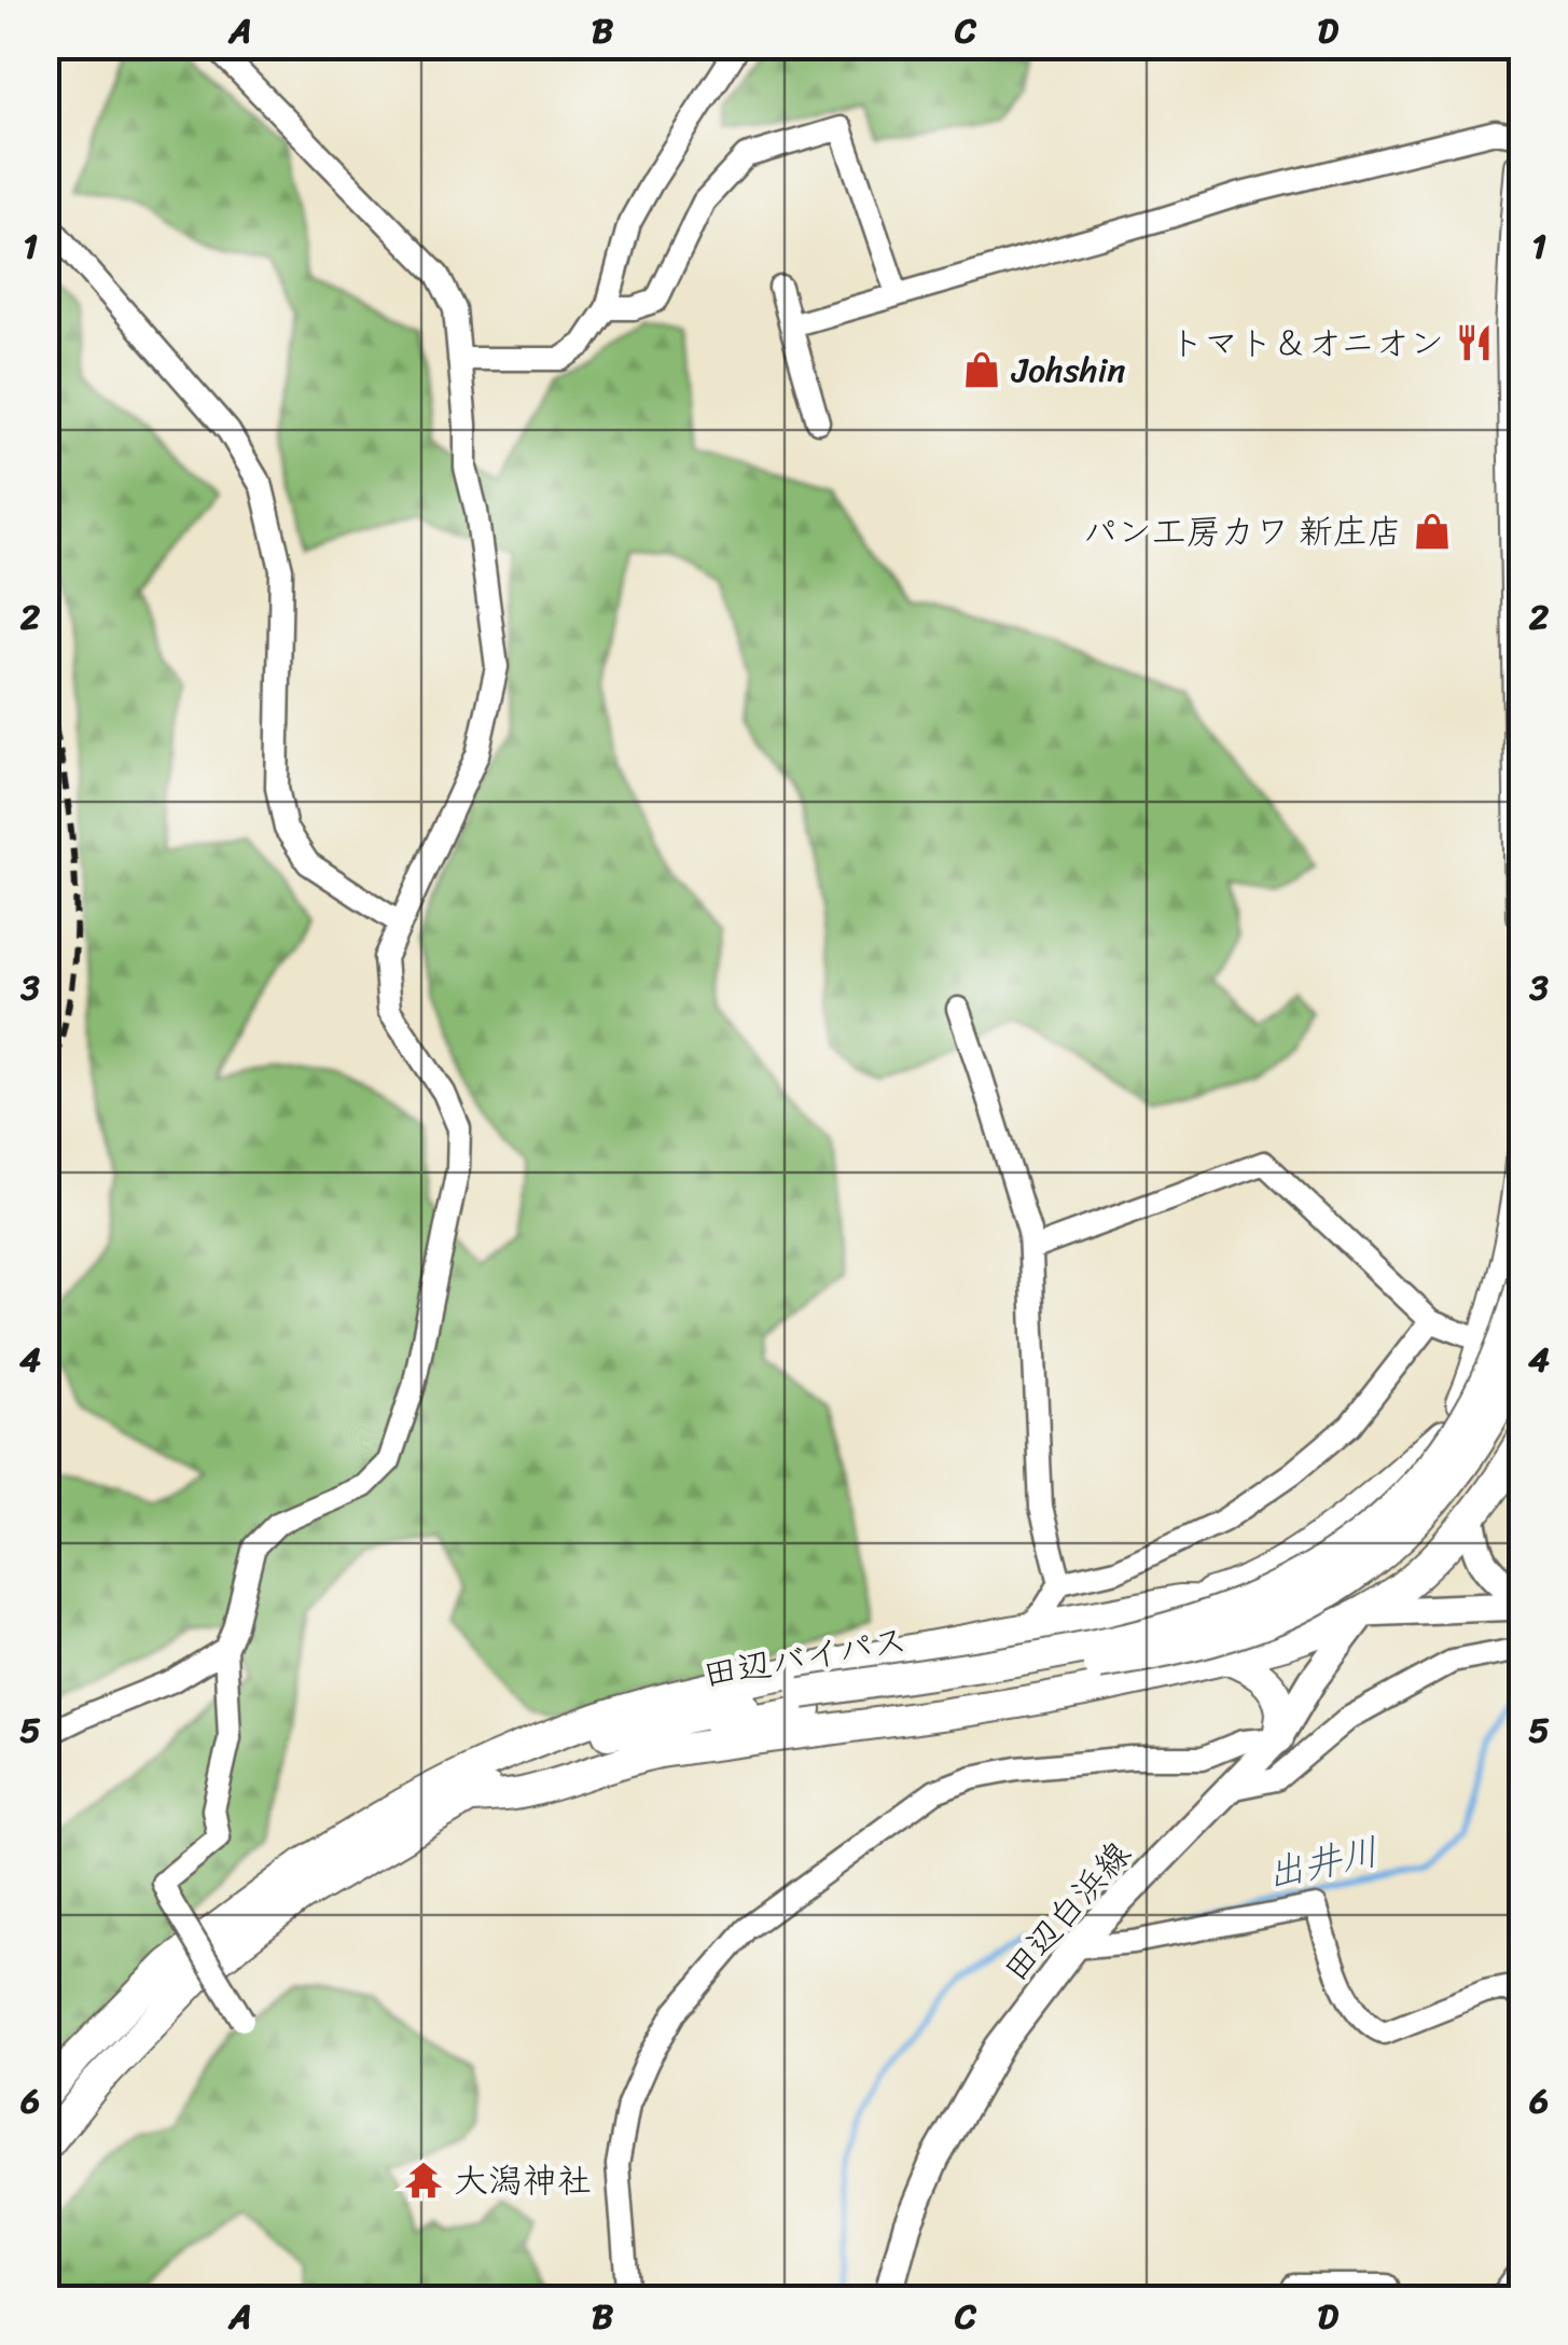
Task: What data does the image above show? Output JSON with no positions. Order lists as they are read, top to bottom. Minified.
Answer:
{"streets":{"highway":["田辺バイパス"],"main road":["田辺白浜線"]},"water":["出井川"],"places":{"restaurant":["トマト＆オニオン"],"shop":["Johshin","パン工房カワ 新庄店"],"temple":["大潟神社"]},"grid":{"columns":["A","B","C","D"],"rows":["1","2","3","4","5","6"]}}
